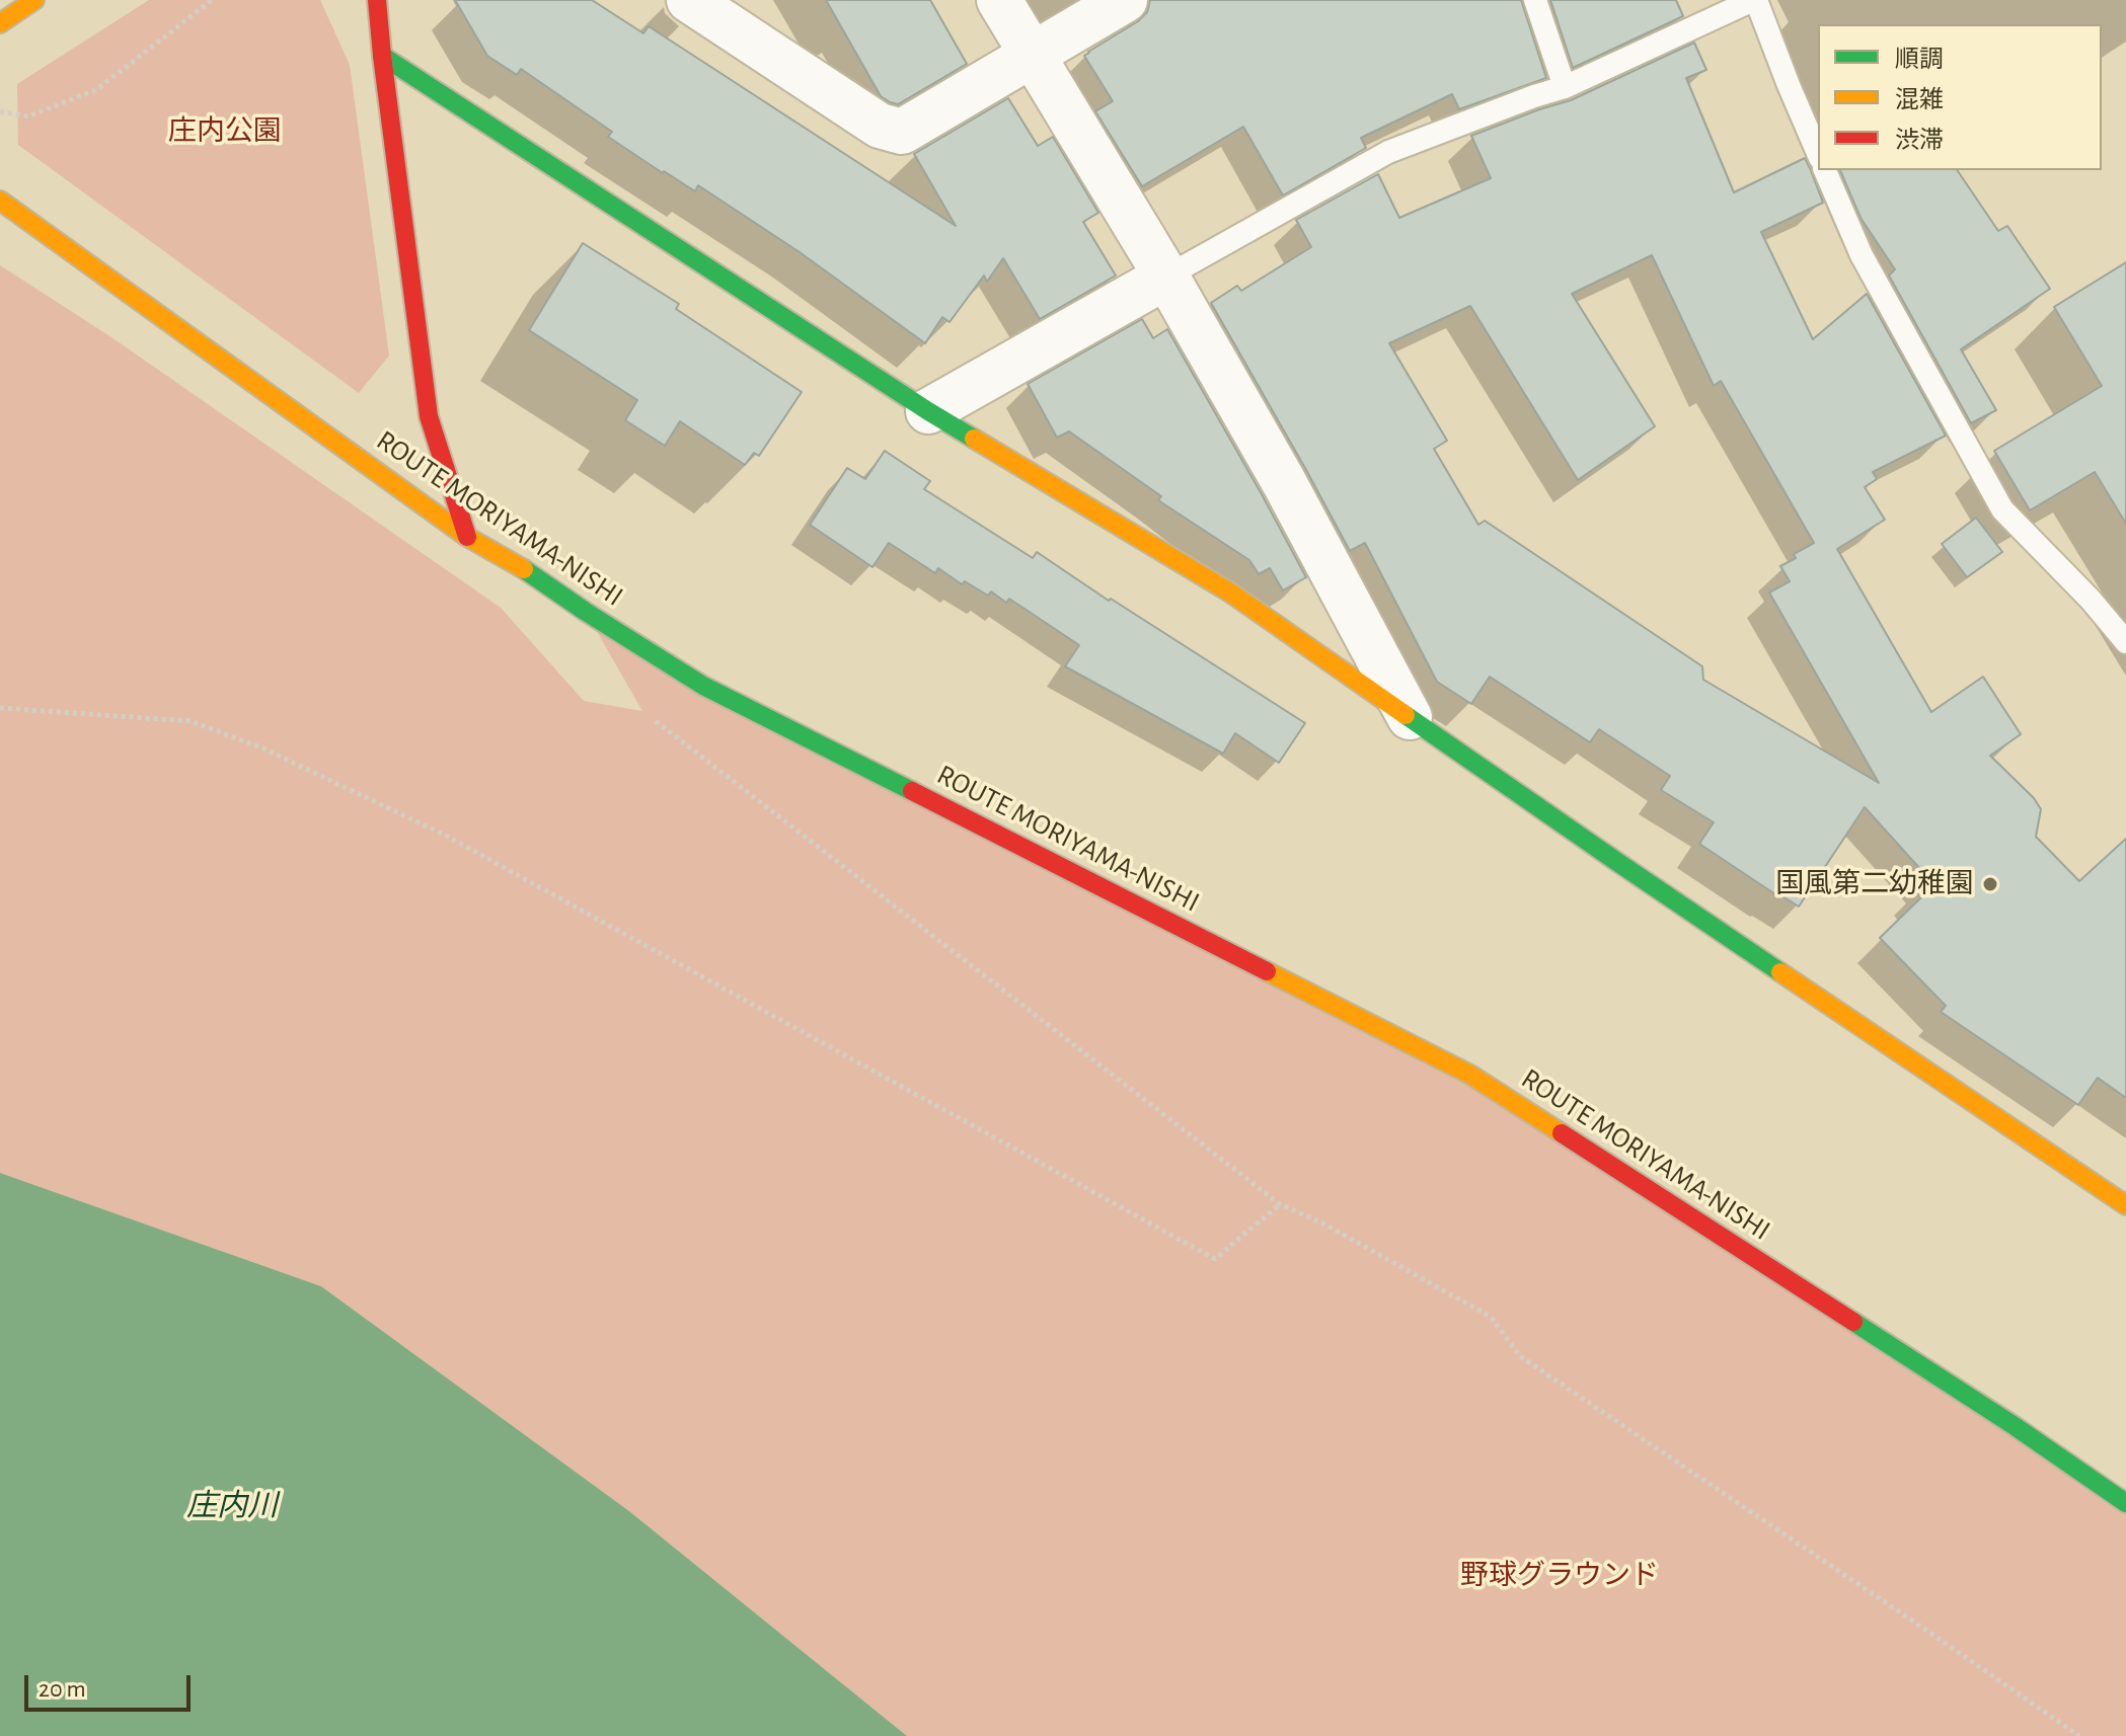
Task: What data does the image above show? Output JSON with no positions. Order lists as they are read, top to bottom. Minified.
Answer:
{"streets":{"street":["ROUTE MORIYAMA-NISHI"]},"water":["庄内川"],"parks":["庄内公園","野球グラウンド"],"places":["国風第二幼稚園"],"legend":["順調","混雑","渋滞"],"scale_bar":"20 m"}
